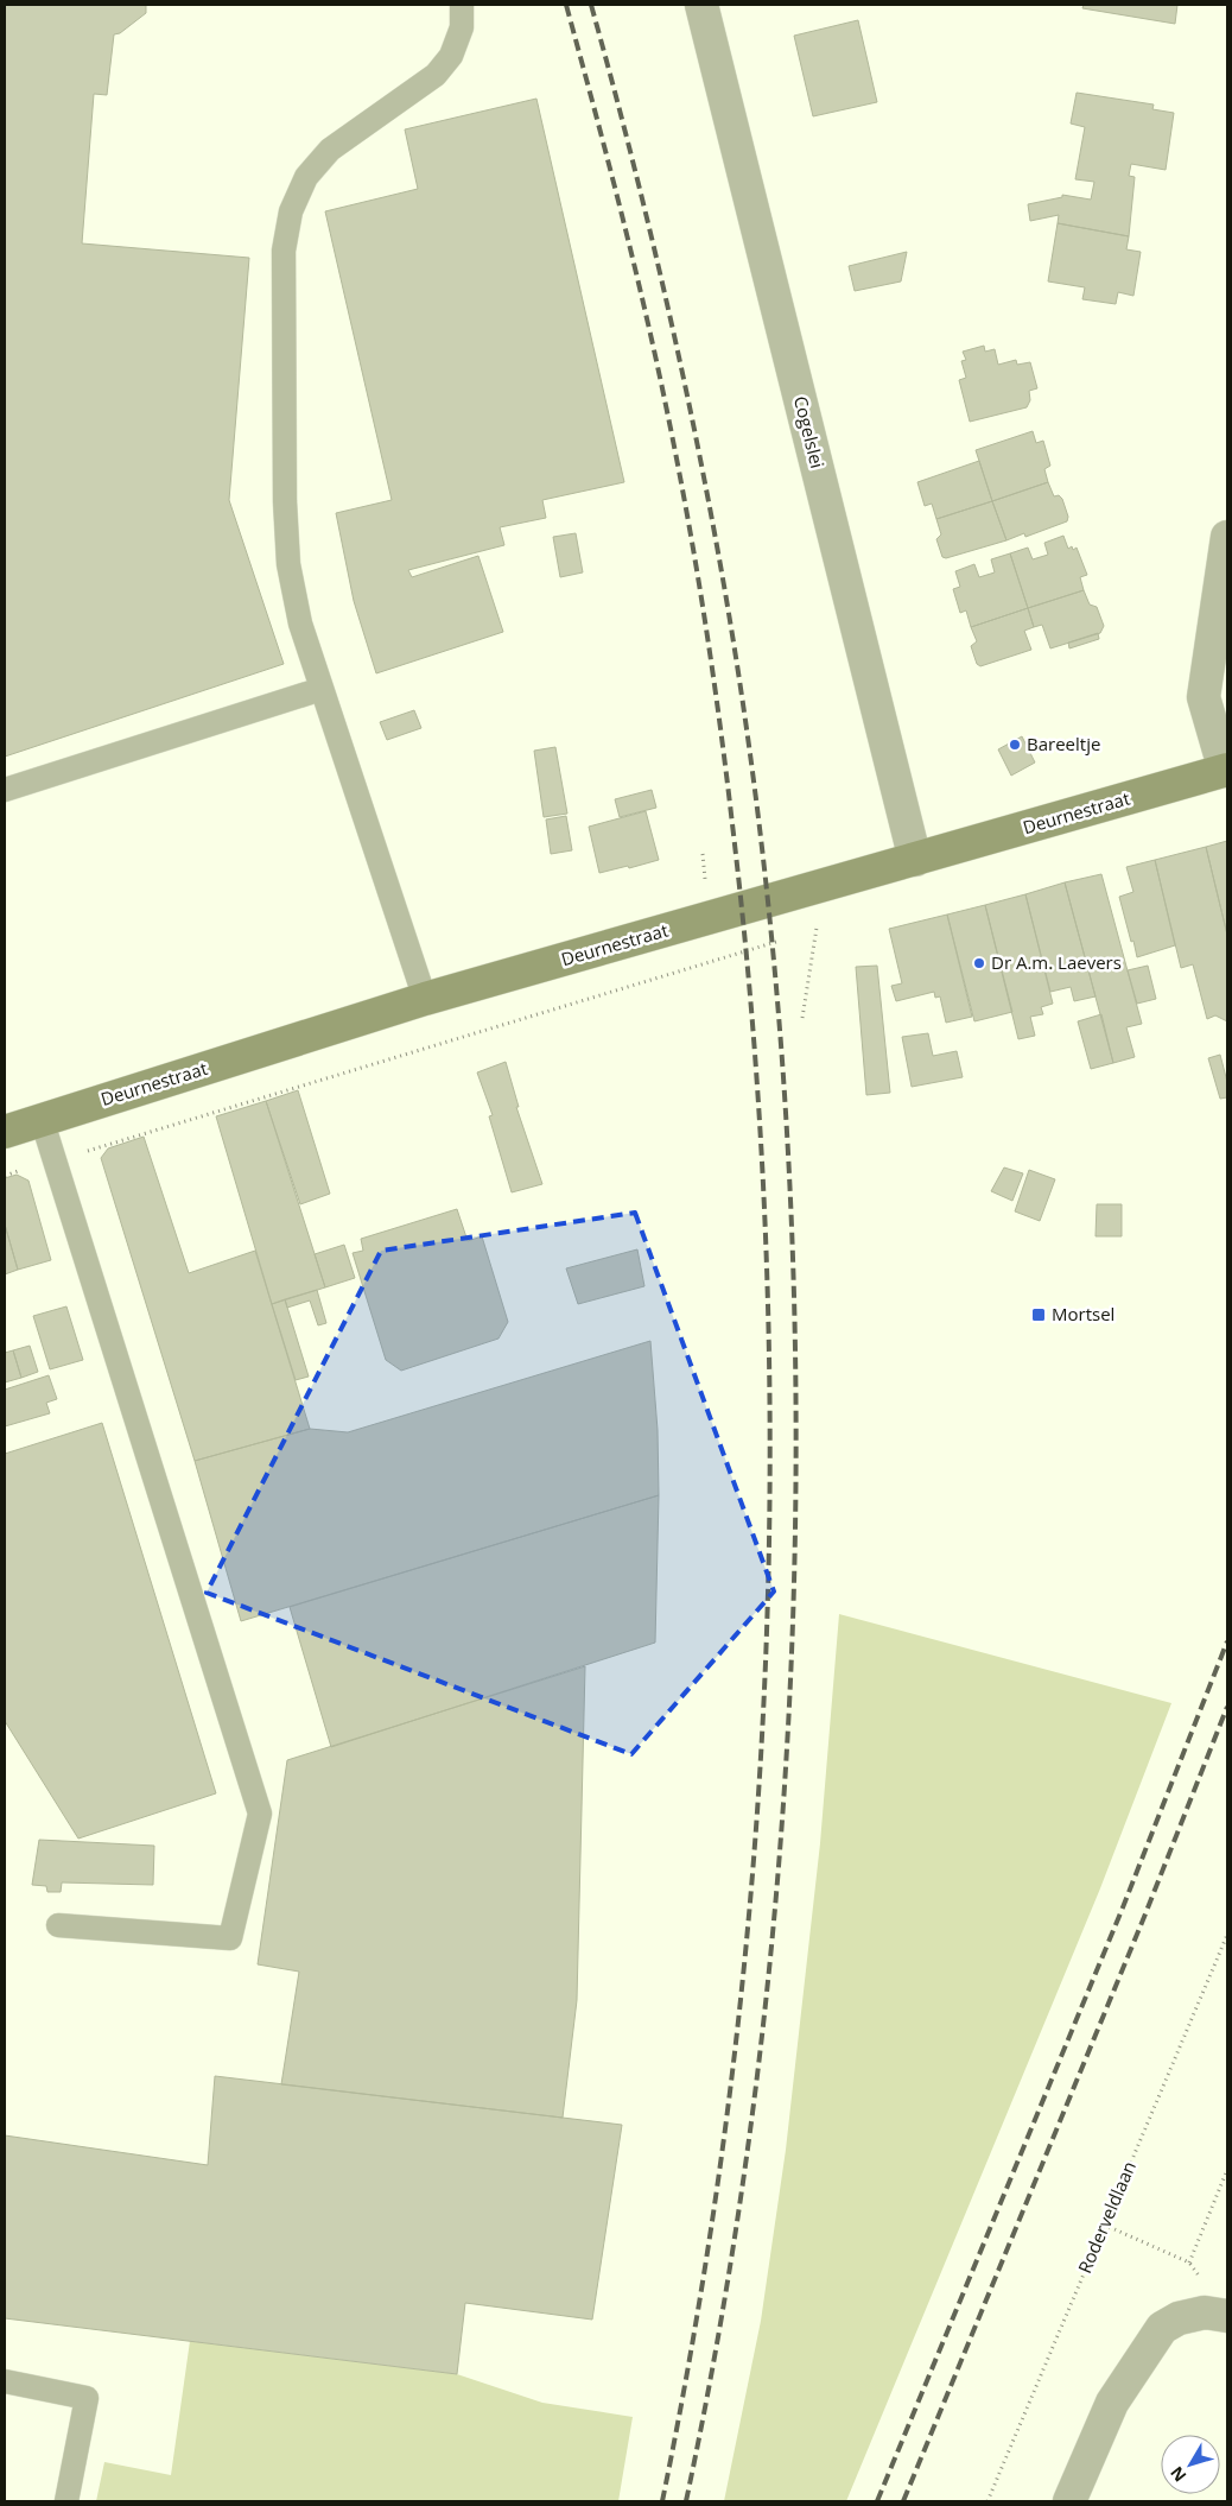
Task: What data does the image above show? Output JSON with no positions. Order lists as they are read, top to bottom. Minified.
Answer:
{"streets":{"street":["Cogelslei","Deurnestraat"],"path":["Roderveldlaan"]},"crossings":[["Cogelslei","Deurnestraat"]],"places":{"other":["Bareeltje","Dr A.m. Laevers"],"transit":["Mortsel"]},"north":"bottom left"}
